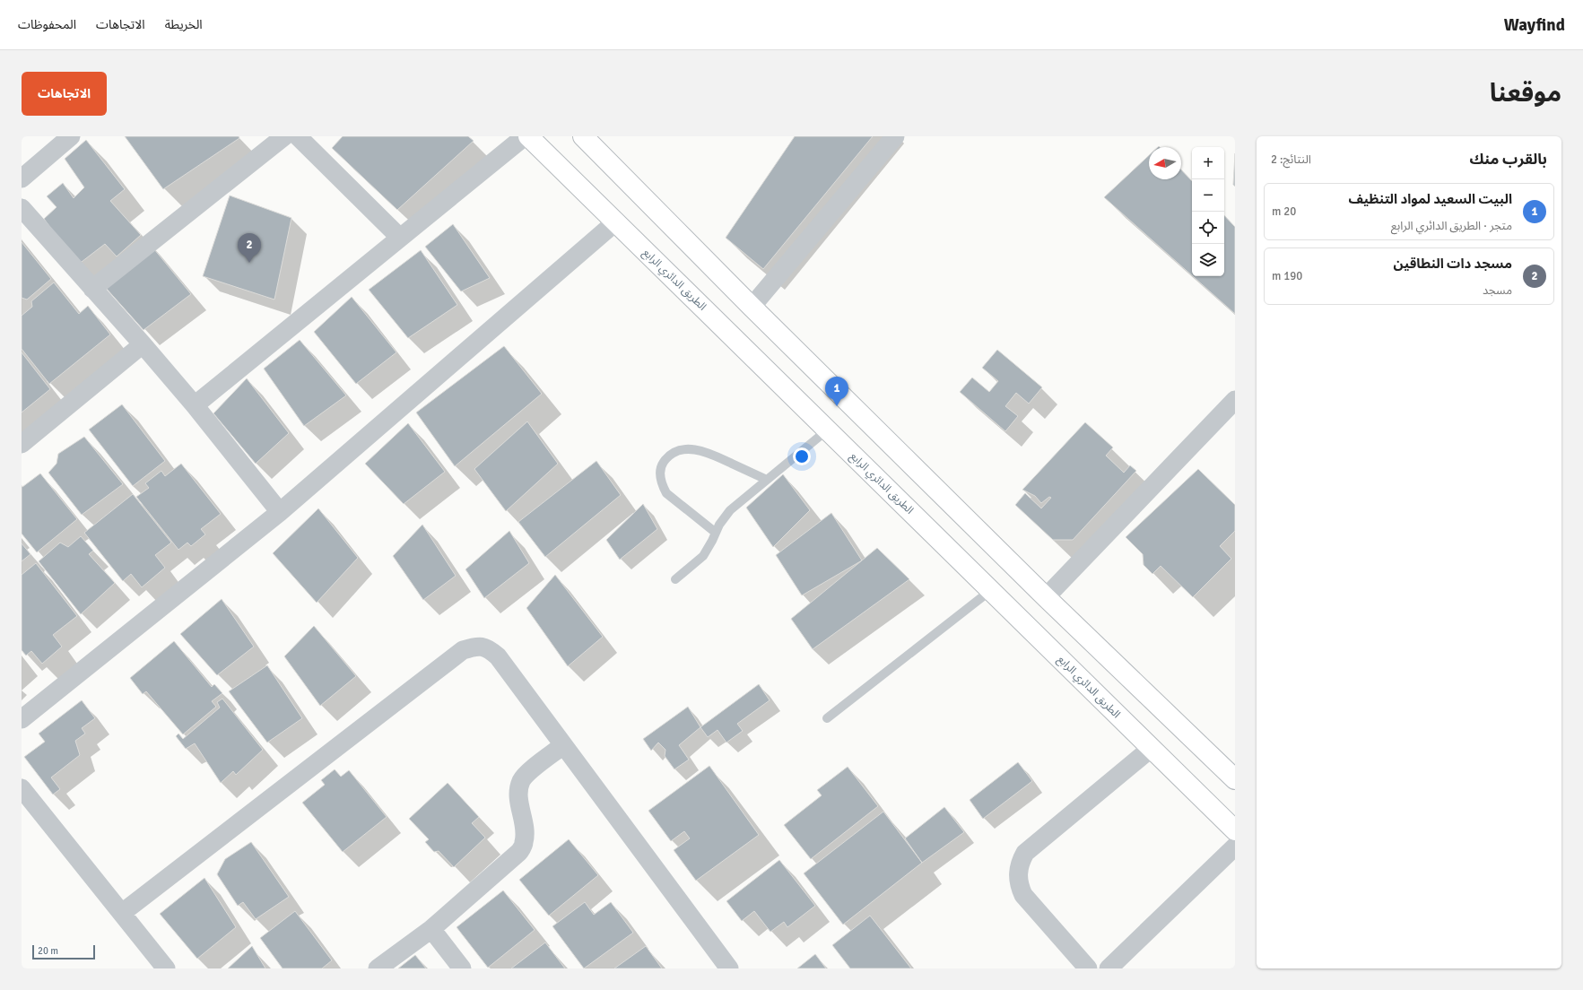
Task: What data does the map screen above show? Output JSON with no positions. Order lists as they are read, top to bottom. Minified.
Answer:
{"streets":{"main road":["الطريق الدائري الرابع"]},"scale_bar":"20 m","north":"left","page":{"header":"Wayfind","nav":["الخريطة","الاتجاهات","المحفوظات"],"title":"موقعنا","buttons":"الاتجاهات","heading":["بالقرب منك","النتائج: 2"],"map_buttons":["+","−"],"list":[{"mark":"1","name":"البيت السعيد لمواد التنظيف","note":"متجر · الطريق الدائري الرابع","value":"20 m"},{"mark":"2","name":"مسجد دات النطاقين","note":"مسجد","value":"190 m"}],"pins":["2","1"],"scale":"20 m"}}
